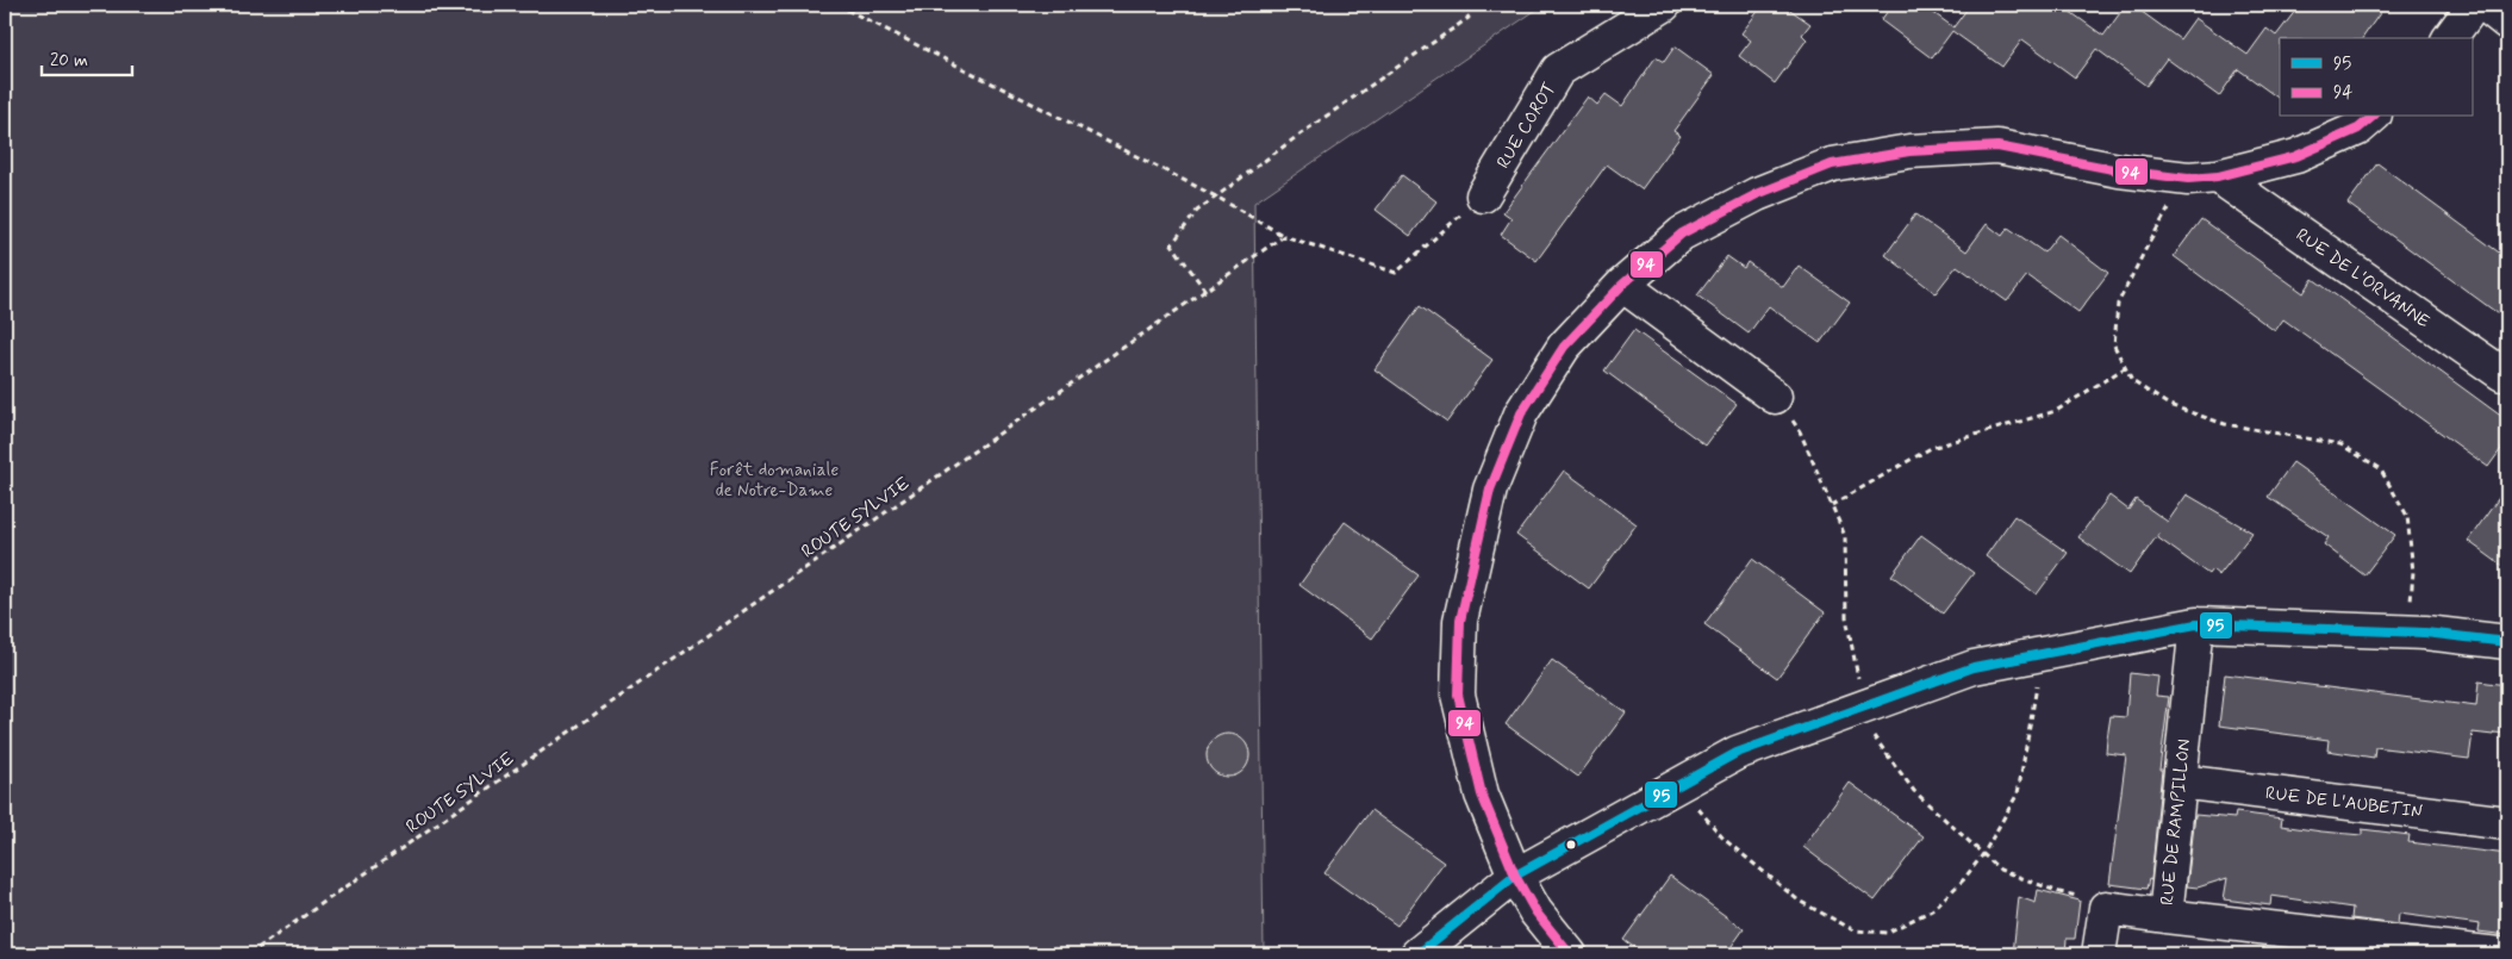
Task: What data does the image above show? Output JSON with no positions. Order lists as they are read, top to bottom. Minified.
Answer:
{"streets":{"street":["RUE COROT","RUE DE L'ORVANNE","RUE DE L'AUBETIN","RUE DE RAMPILLON"],"path":["ROUTE SYLVIE"]},"crossings":[["RUE DE L'AUBETIN","RUE DE RAMPILLON"]],"parks":["Forêt domaniale de Notre-Dame"],"lines":["transit line 94","transit line 95"],"legend":["95","94"],"scale_bar":"20 m"}
